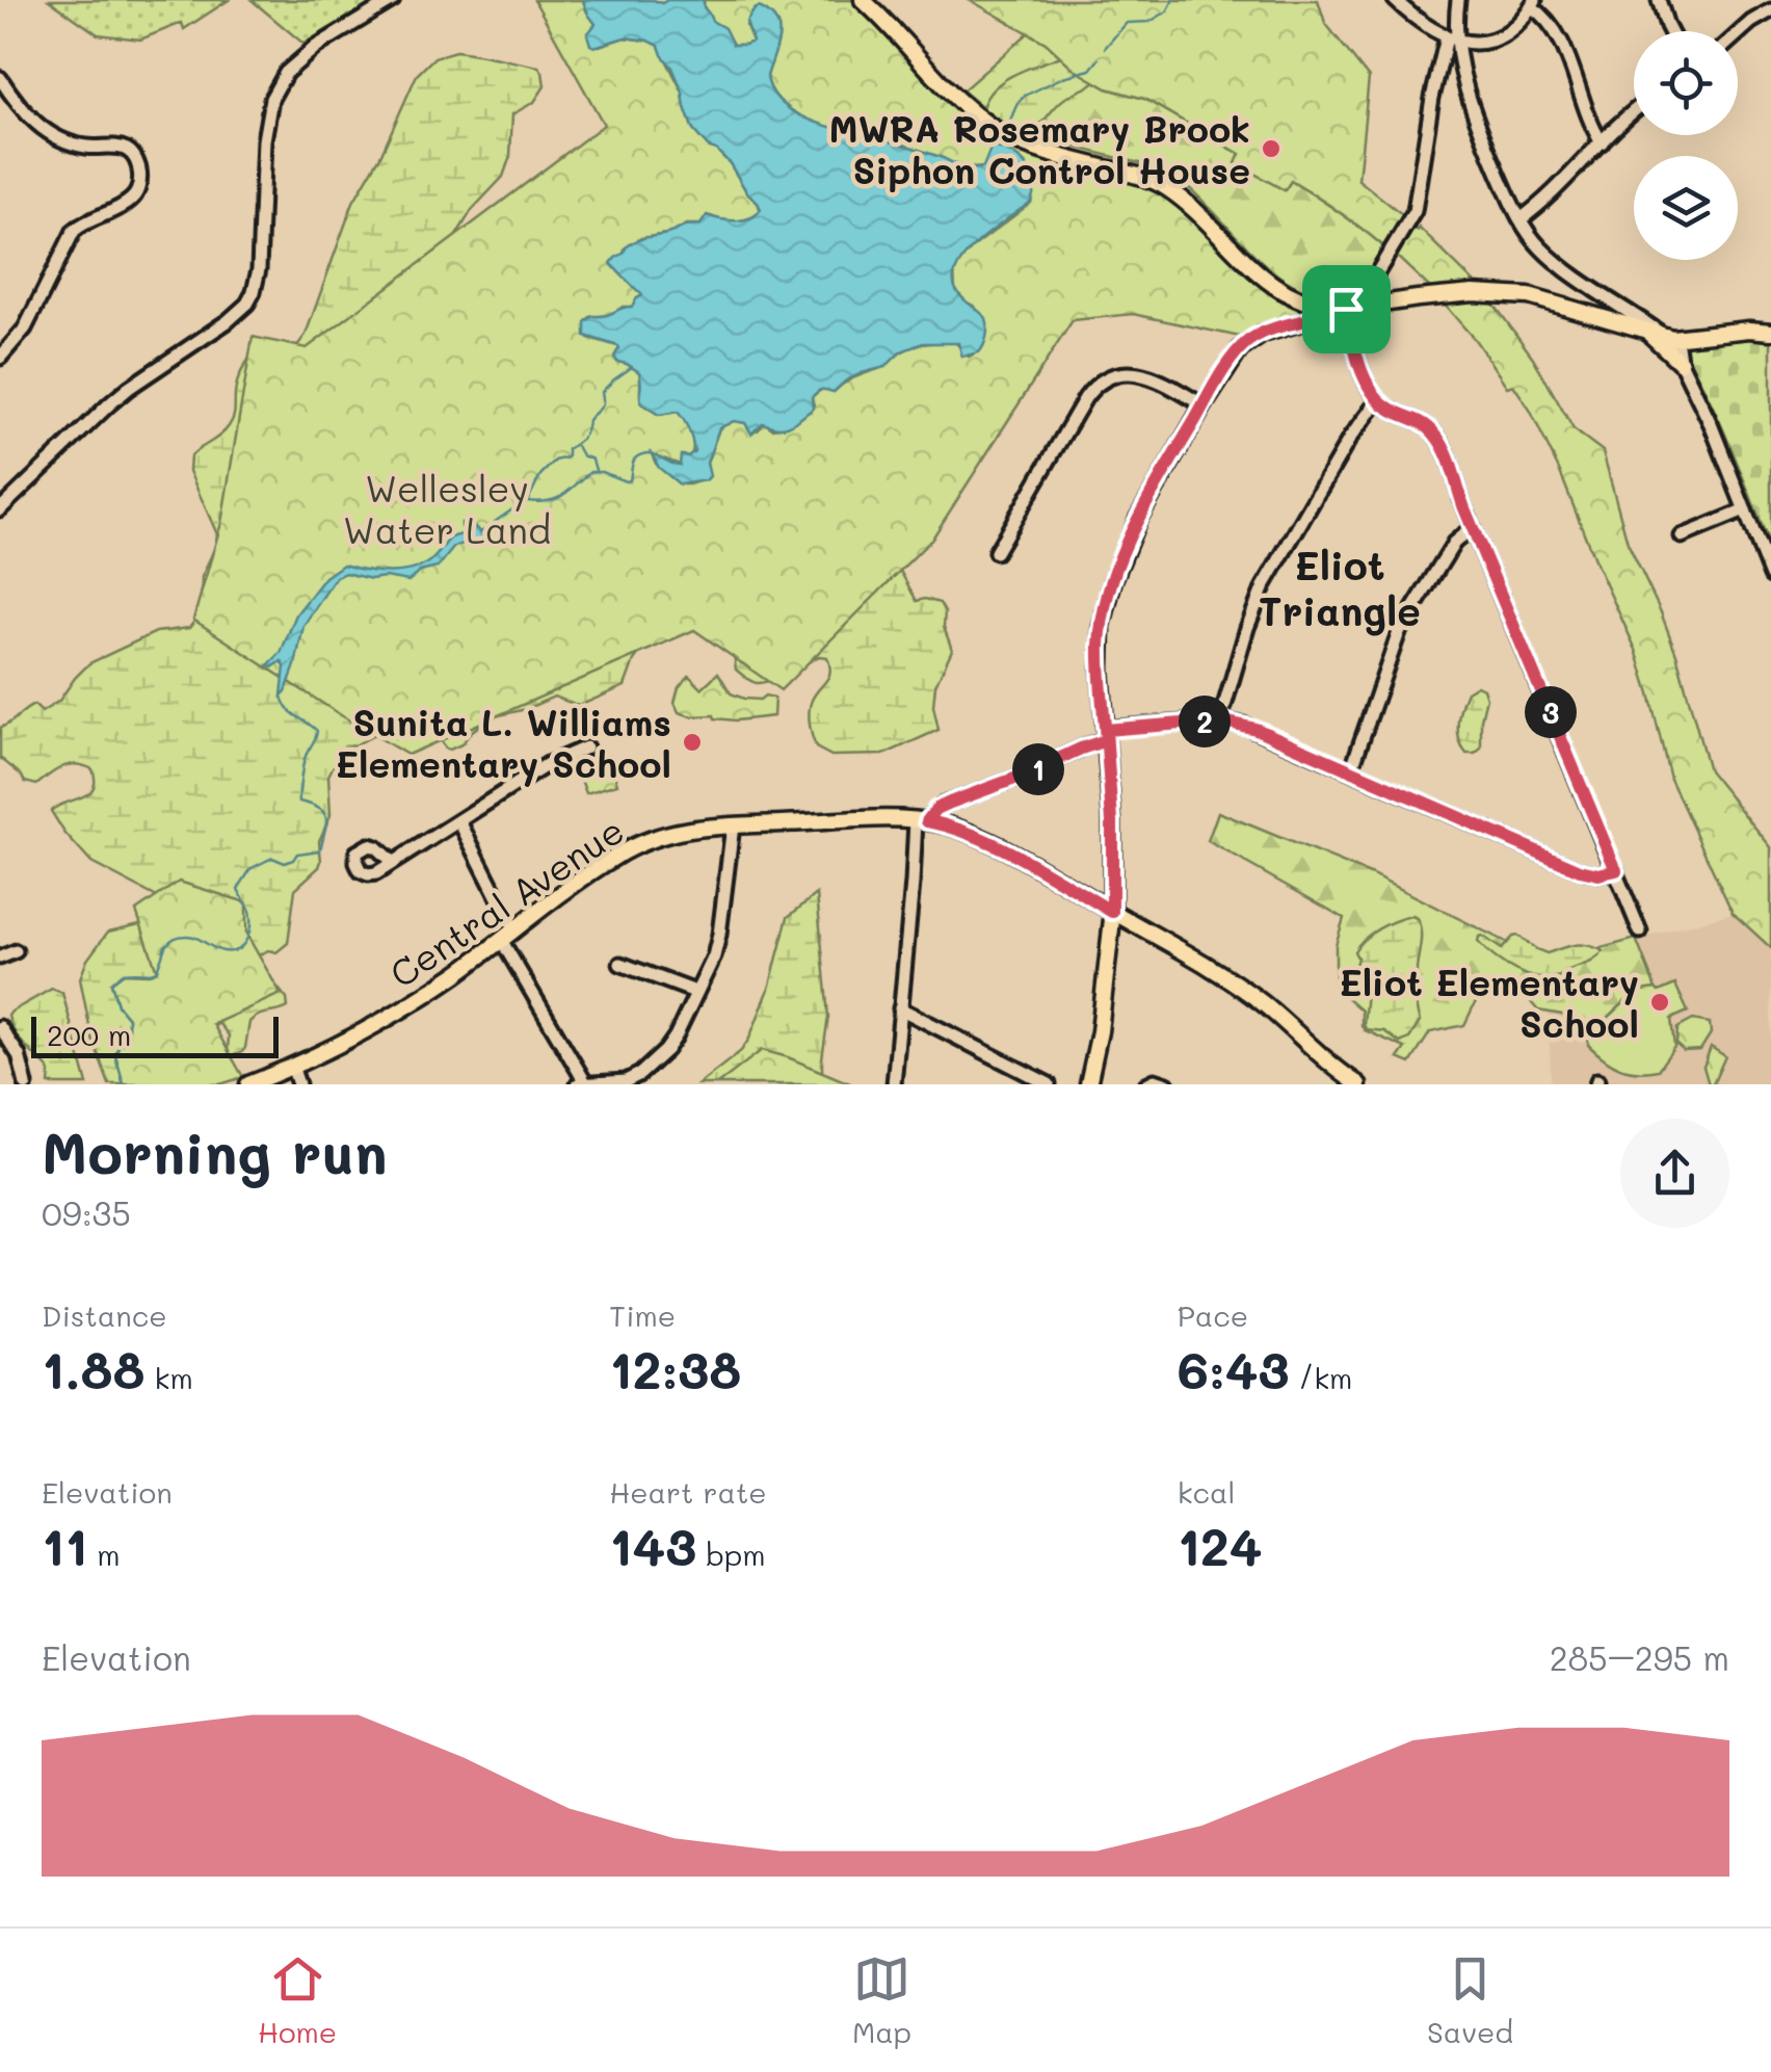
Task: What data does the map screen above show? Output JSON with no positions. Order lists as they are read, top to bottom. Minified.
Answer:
{"streets":{"main road":["Central Avenue"]},"districts":["Eliot Triangle"],"parks":["Wellesley Water Land"],"places":["MWRA Rosemary Brook Siphon Control House","Sunita L. Williams Elementary School","Eliot Elementary School"],"scale_bar":"200 m","page":{"pins":["3","2","1"],"scale":"200 m","heading":["Morning run","09:35"],"stats":[["Distance","1.88 km"],["Time","12:38"],["Pace","6:43 /km"],["Elevation","11 m"],["Heart rate","143 bpm"],["kcal","124"]],"chart":["Elevation","285–295 m"],"tabs":["Home","Map","Saved"]}}
